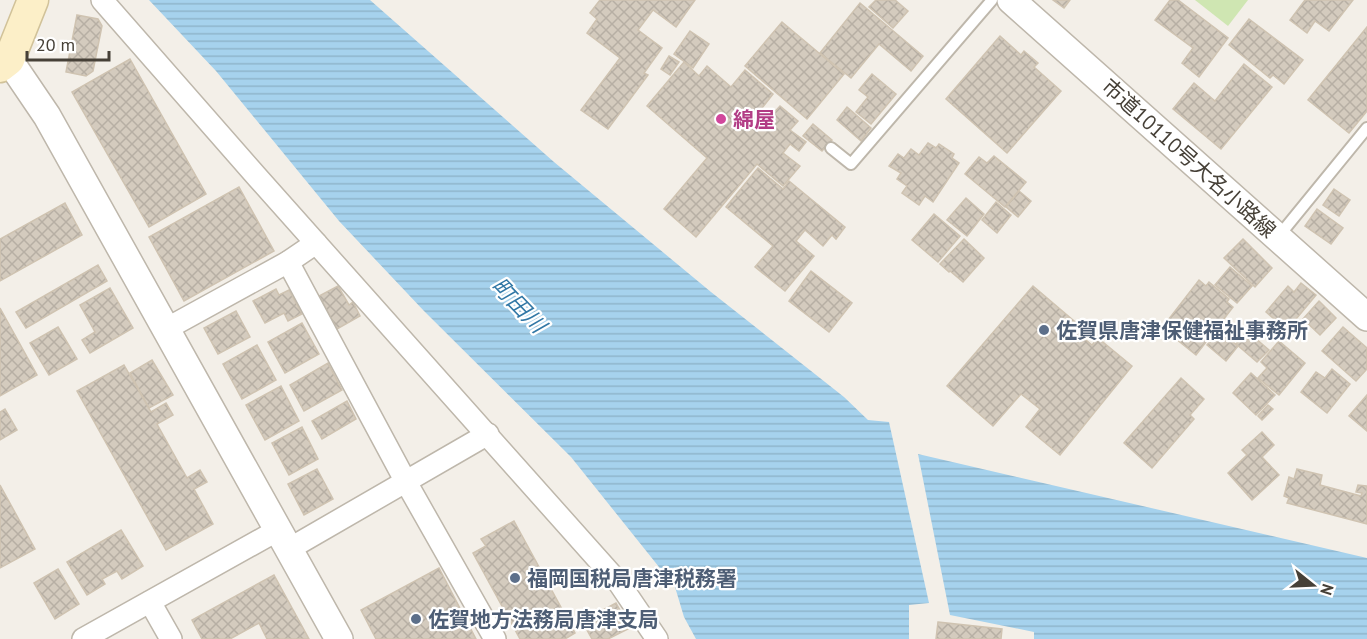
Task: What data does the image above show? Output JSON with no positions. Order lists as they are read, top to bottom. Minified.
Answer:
{"streets":{"street":["市道10110号大名小路線"]},"water":["町田川"],"places":["綿屋","佐賀県唐津保健福祉事務所","福岡国税局唐津税務署","佐賀地方法務局唐津支局"],"scale_bar":"20 m","north":"right"}
